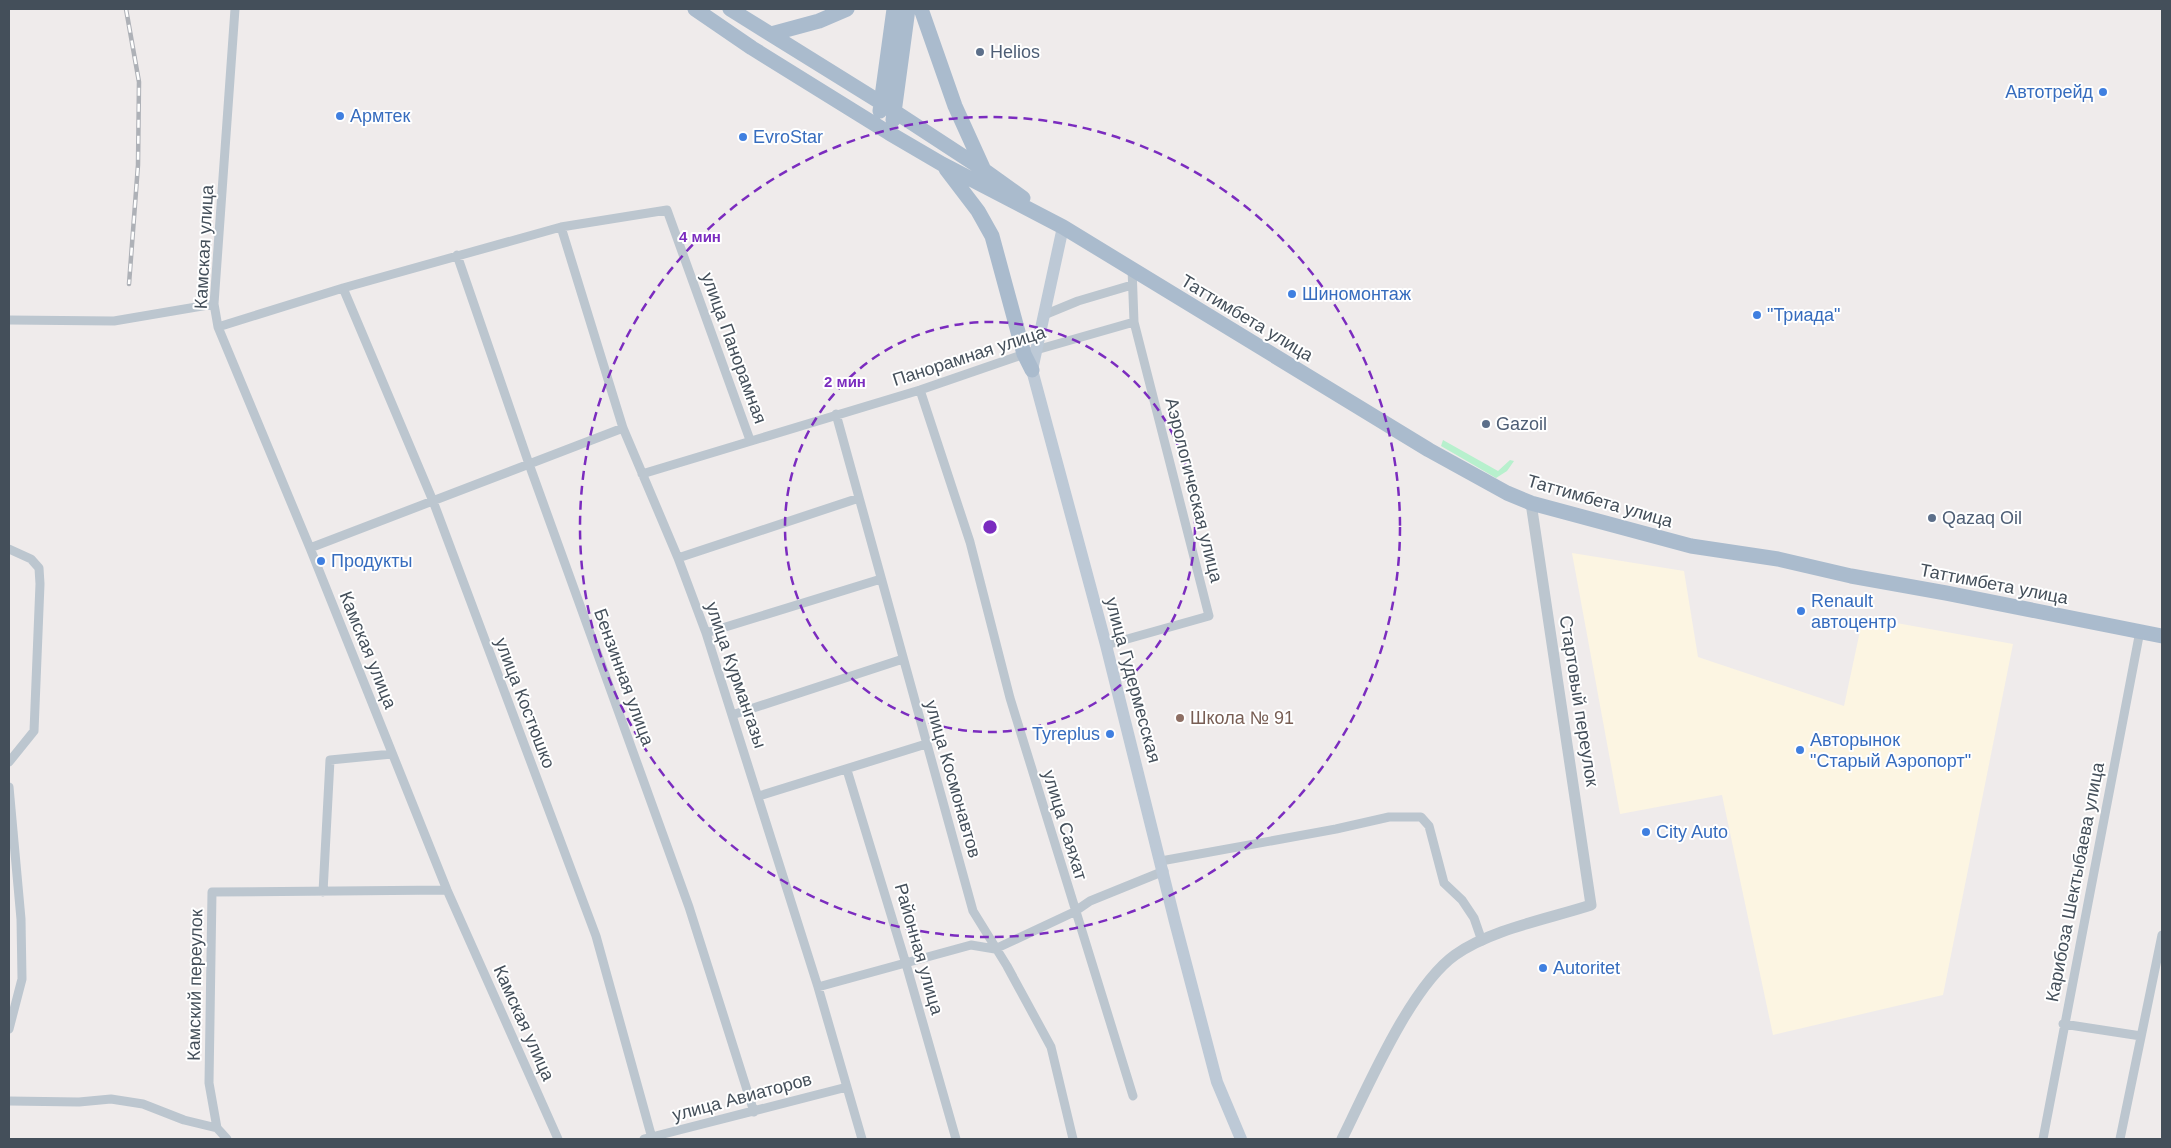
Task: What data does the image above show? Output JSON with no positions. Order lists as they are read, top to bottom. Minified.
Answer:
{"streets":{"main road":["Таттимбета улица","улица Гудермесская"],"street":["Камская улица","улица Панорамная","Панорамная улица","Аэрологическая улица","улица Курмангазы","Бензинная улица","Стартовый переулок","улица Костюшко","улица Космонавтов","улица Саяхат","Карибоза Шектыбаева улица","Районная улица","Камский переулок","улица Авиаторов"]},"crossings":[["Камская улица","Камский переулок"],["Таттимбета улица","Аэрологическая улица"],["Таттимбета улица","Стартовый переулок"],["Таттимбета улица","Карибоза Шектыбаева улица"],["улица Панорамная","Панорамная улица"],["улица Панорамная","улица Курмангазы"],["Панорамная улица","Аэрологическая улица"],["Панорамная улица","улица Курмангазы"],["Панорамная улица","улица Космонавтов"],["Панорамная улица","улица Саяхат"],["Аэрологическая улица","улица Гудермесская"],["улица Курмангазы","улица Авиаторов"],["Бензинная улица","улица Авиаторов"],["улица Костюшко","улица Авиаторов"]],"places":["Helios","Автотрейд","Армтек","EvroStar","Шиномонтаж","\"Триада\"","Gazoil","Qazaq Oil","Продукты","Renault автоцентр","Школа № 91","Tyreplus","Авторынок \"Старый Аэропорт\"","City Auto","Autoritet"],"rings":["4 мин","2 мин"]}
